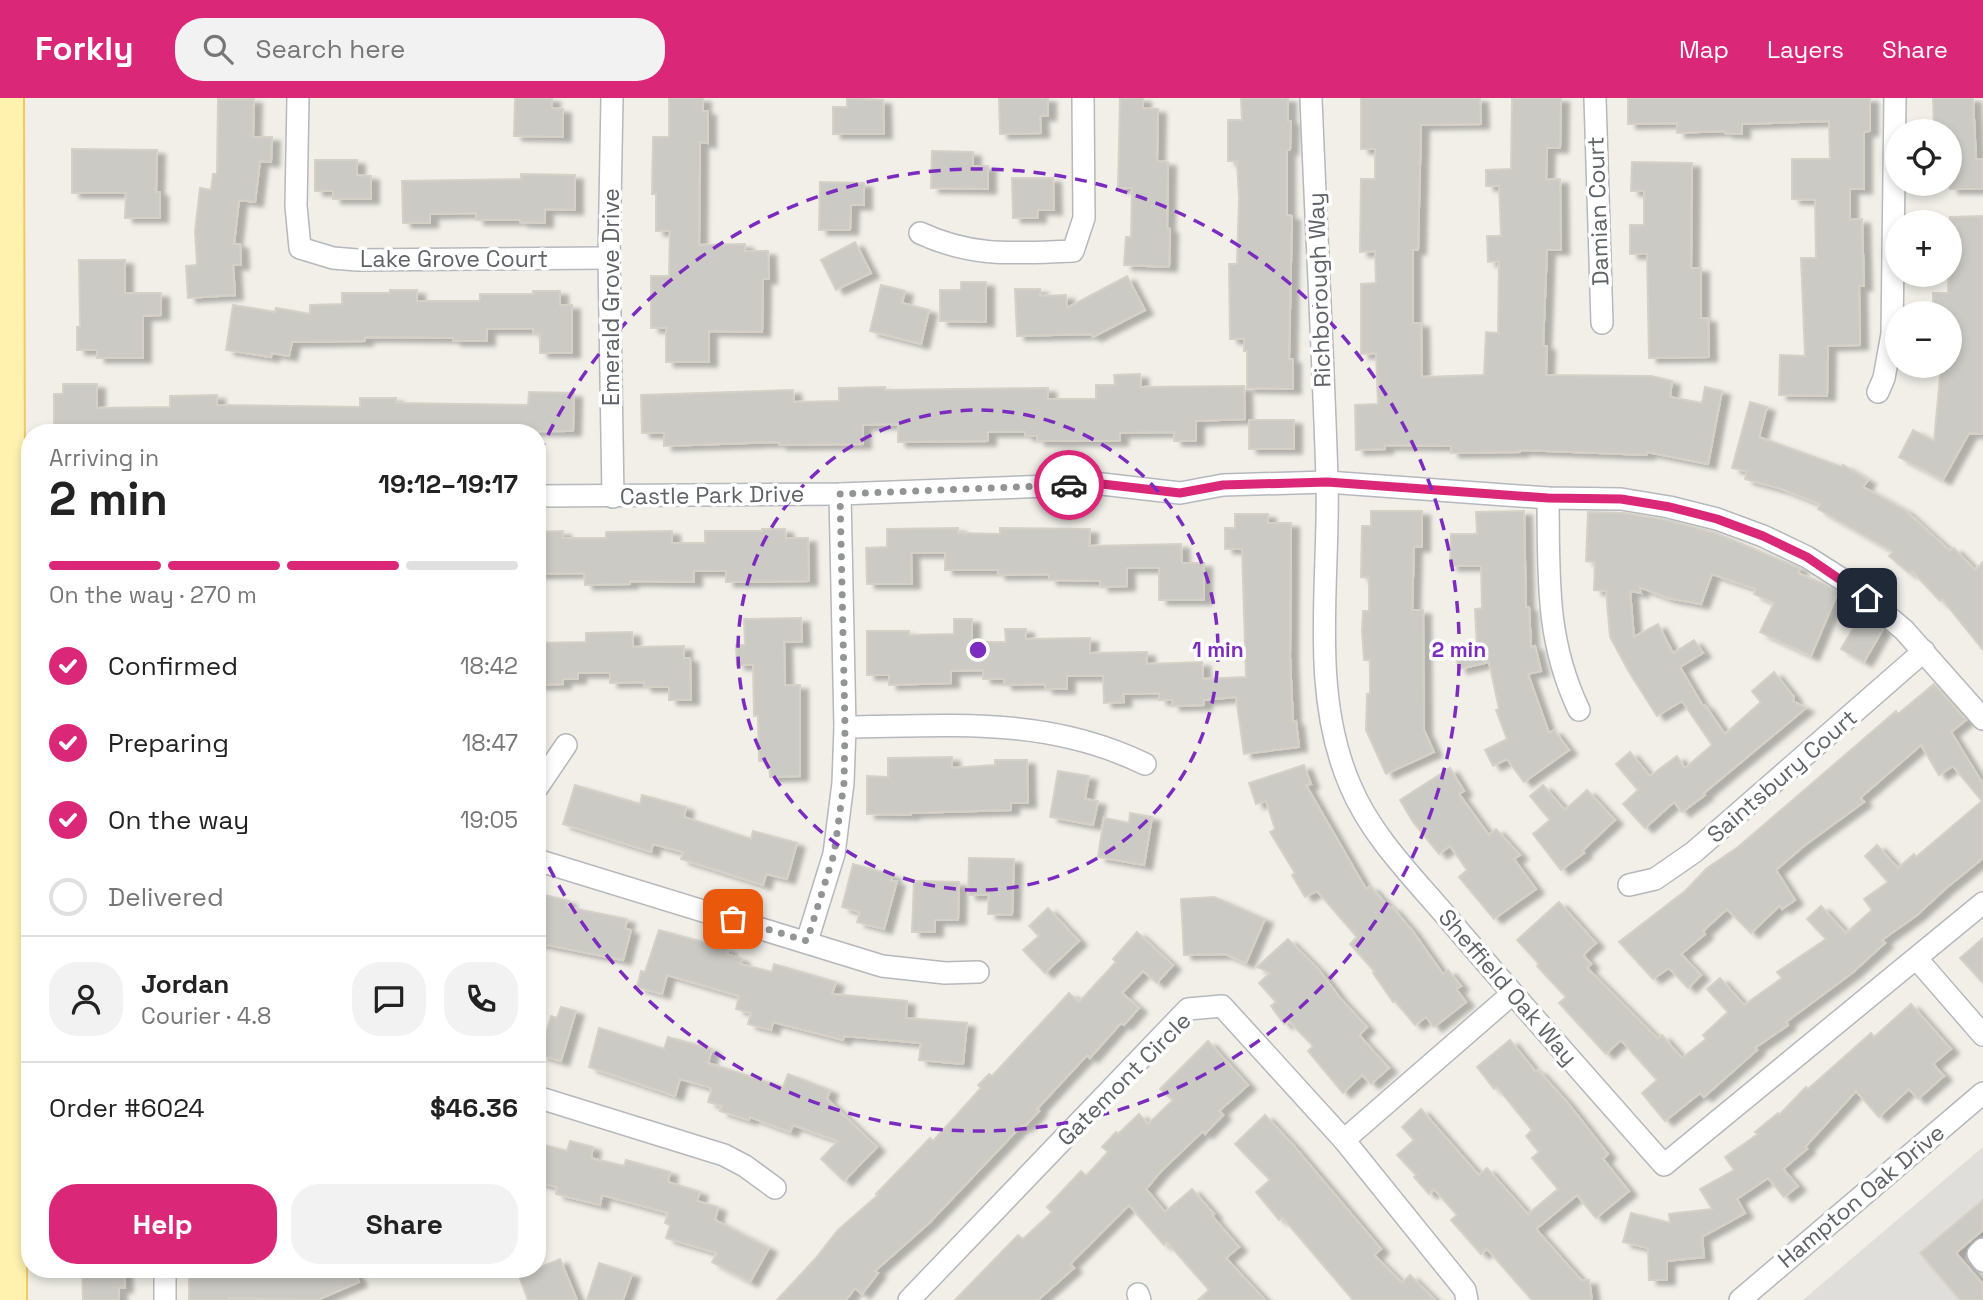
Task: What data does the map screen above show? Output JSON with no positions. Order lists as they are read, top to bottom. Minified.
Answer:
{"streets":{"street":["Damian Court","Lake Grove Court","Richborough Way","Emerald Grove Drive","Castle Park Drive","Saintsbury Court","Sheffield Oak Way","Gatemont Circle","Hampton Oak Drive"]},"crossings":[["Lake Grove Court","Emerald Grove Drive"],["Richborough Way","Castle Park Drive"],["Richborough Way","Sheffield Oak Way"],["Emerald Grove Drive","Castle Park Drive"],["Castle Park Drive","Saintsbury Court"],["Castle Park Drive","Sheffield Oak Way"]],"page":{"header":"Forkly","search":"Search here","nav":["Map","Layers","Share"],"map_buttons":["+","−"],"heading":["2 min","Arriving in","19:12–19:17"],"panel":["Jordan","Courier · 4.8","Order #6024","$46.36"],"bar":"On the way · 270 m","list":[["Confirmed","18:42"],["Preparing","18:47"],["On the way","19:05"],"Delivered"],"buttons":["Help","Share"]},"rings":["1 min","2 min"]}
